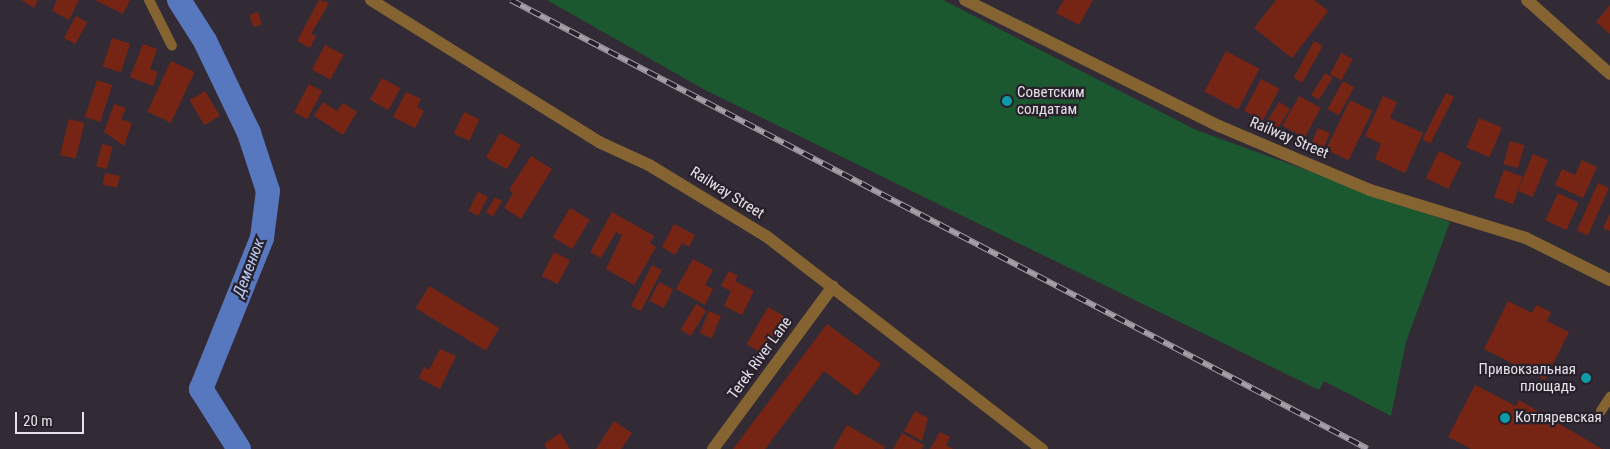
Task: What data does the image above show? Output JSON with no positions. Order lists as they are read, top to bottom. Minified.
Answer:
{"streets":{"street":["Railway Street","Terek River Lane"]},"crossings":[["Railway Street","Terek River Lane"]],"water":["Деменюк"],"places":["Советским солдатам","Привокзальная площадь","Котляревская"],"scale_bar":"20 m"}
